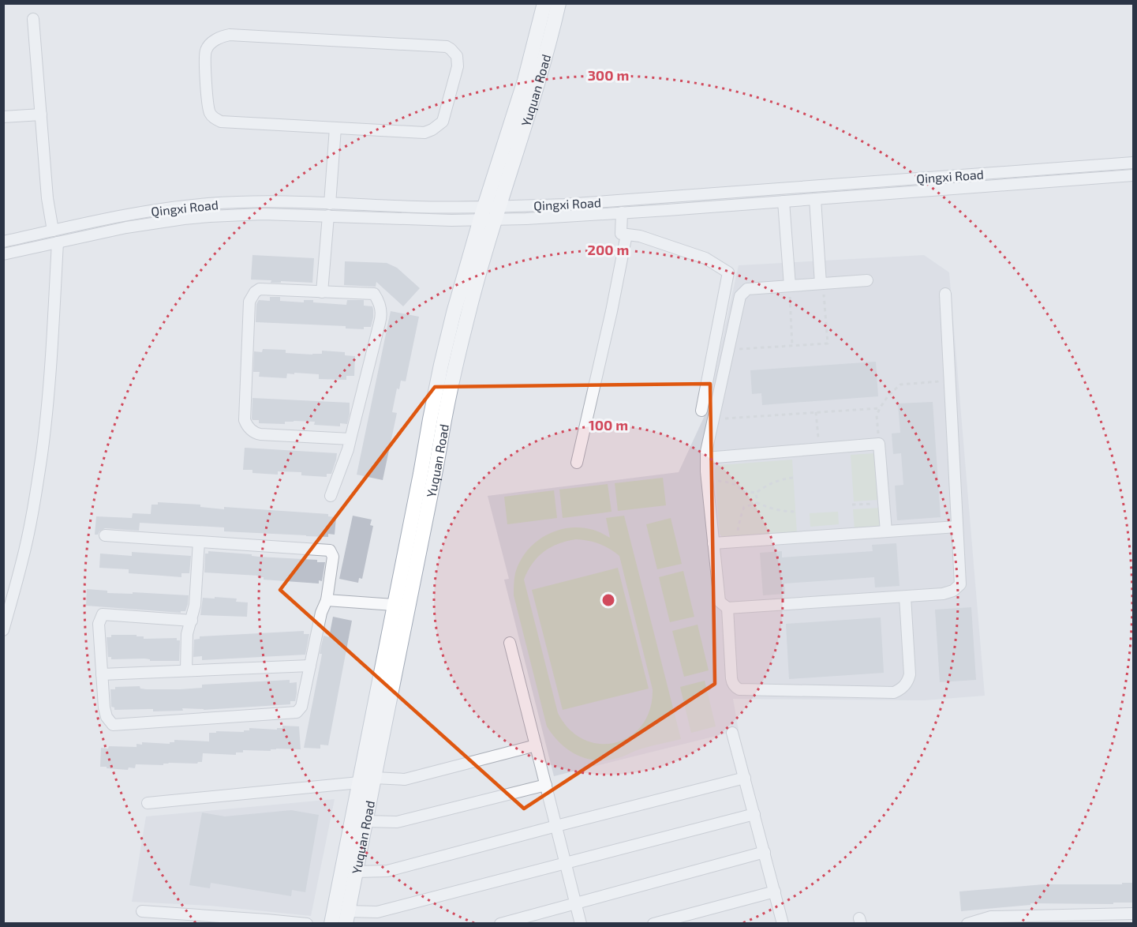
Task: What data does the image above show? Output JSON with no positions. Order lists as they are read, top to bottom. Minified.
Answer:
{"streets":{"main road":["Yuquan Road"],"street":["Qingxi Road"]},"crossings":[["Yuquan Road","Qingxi Road"]],"rings":["300 m","200 m","100 m"]}
